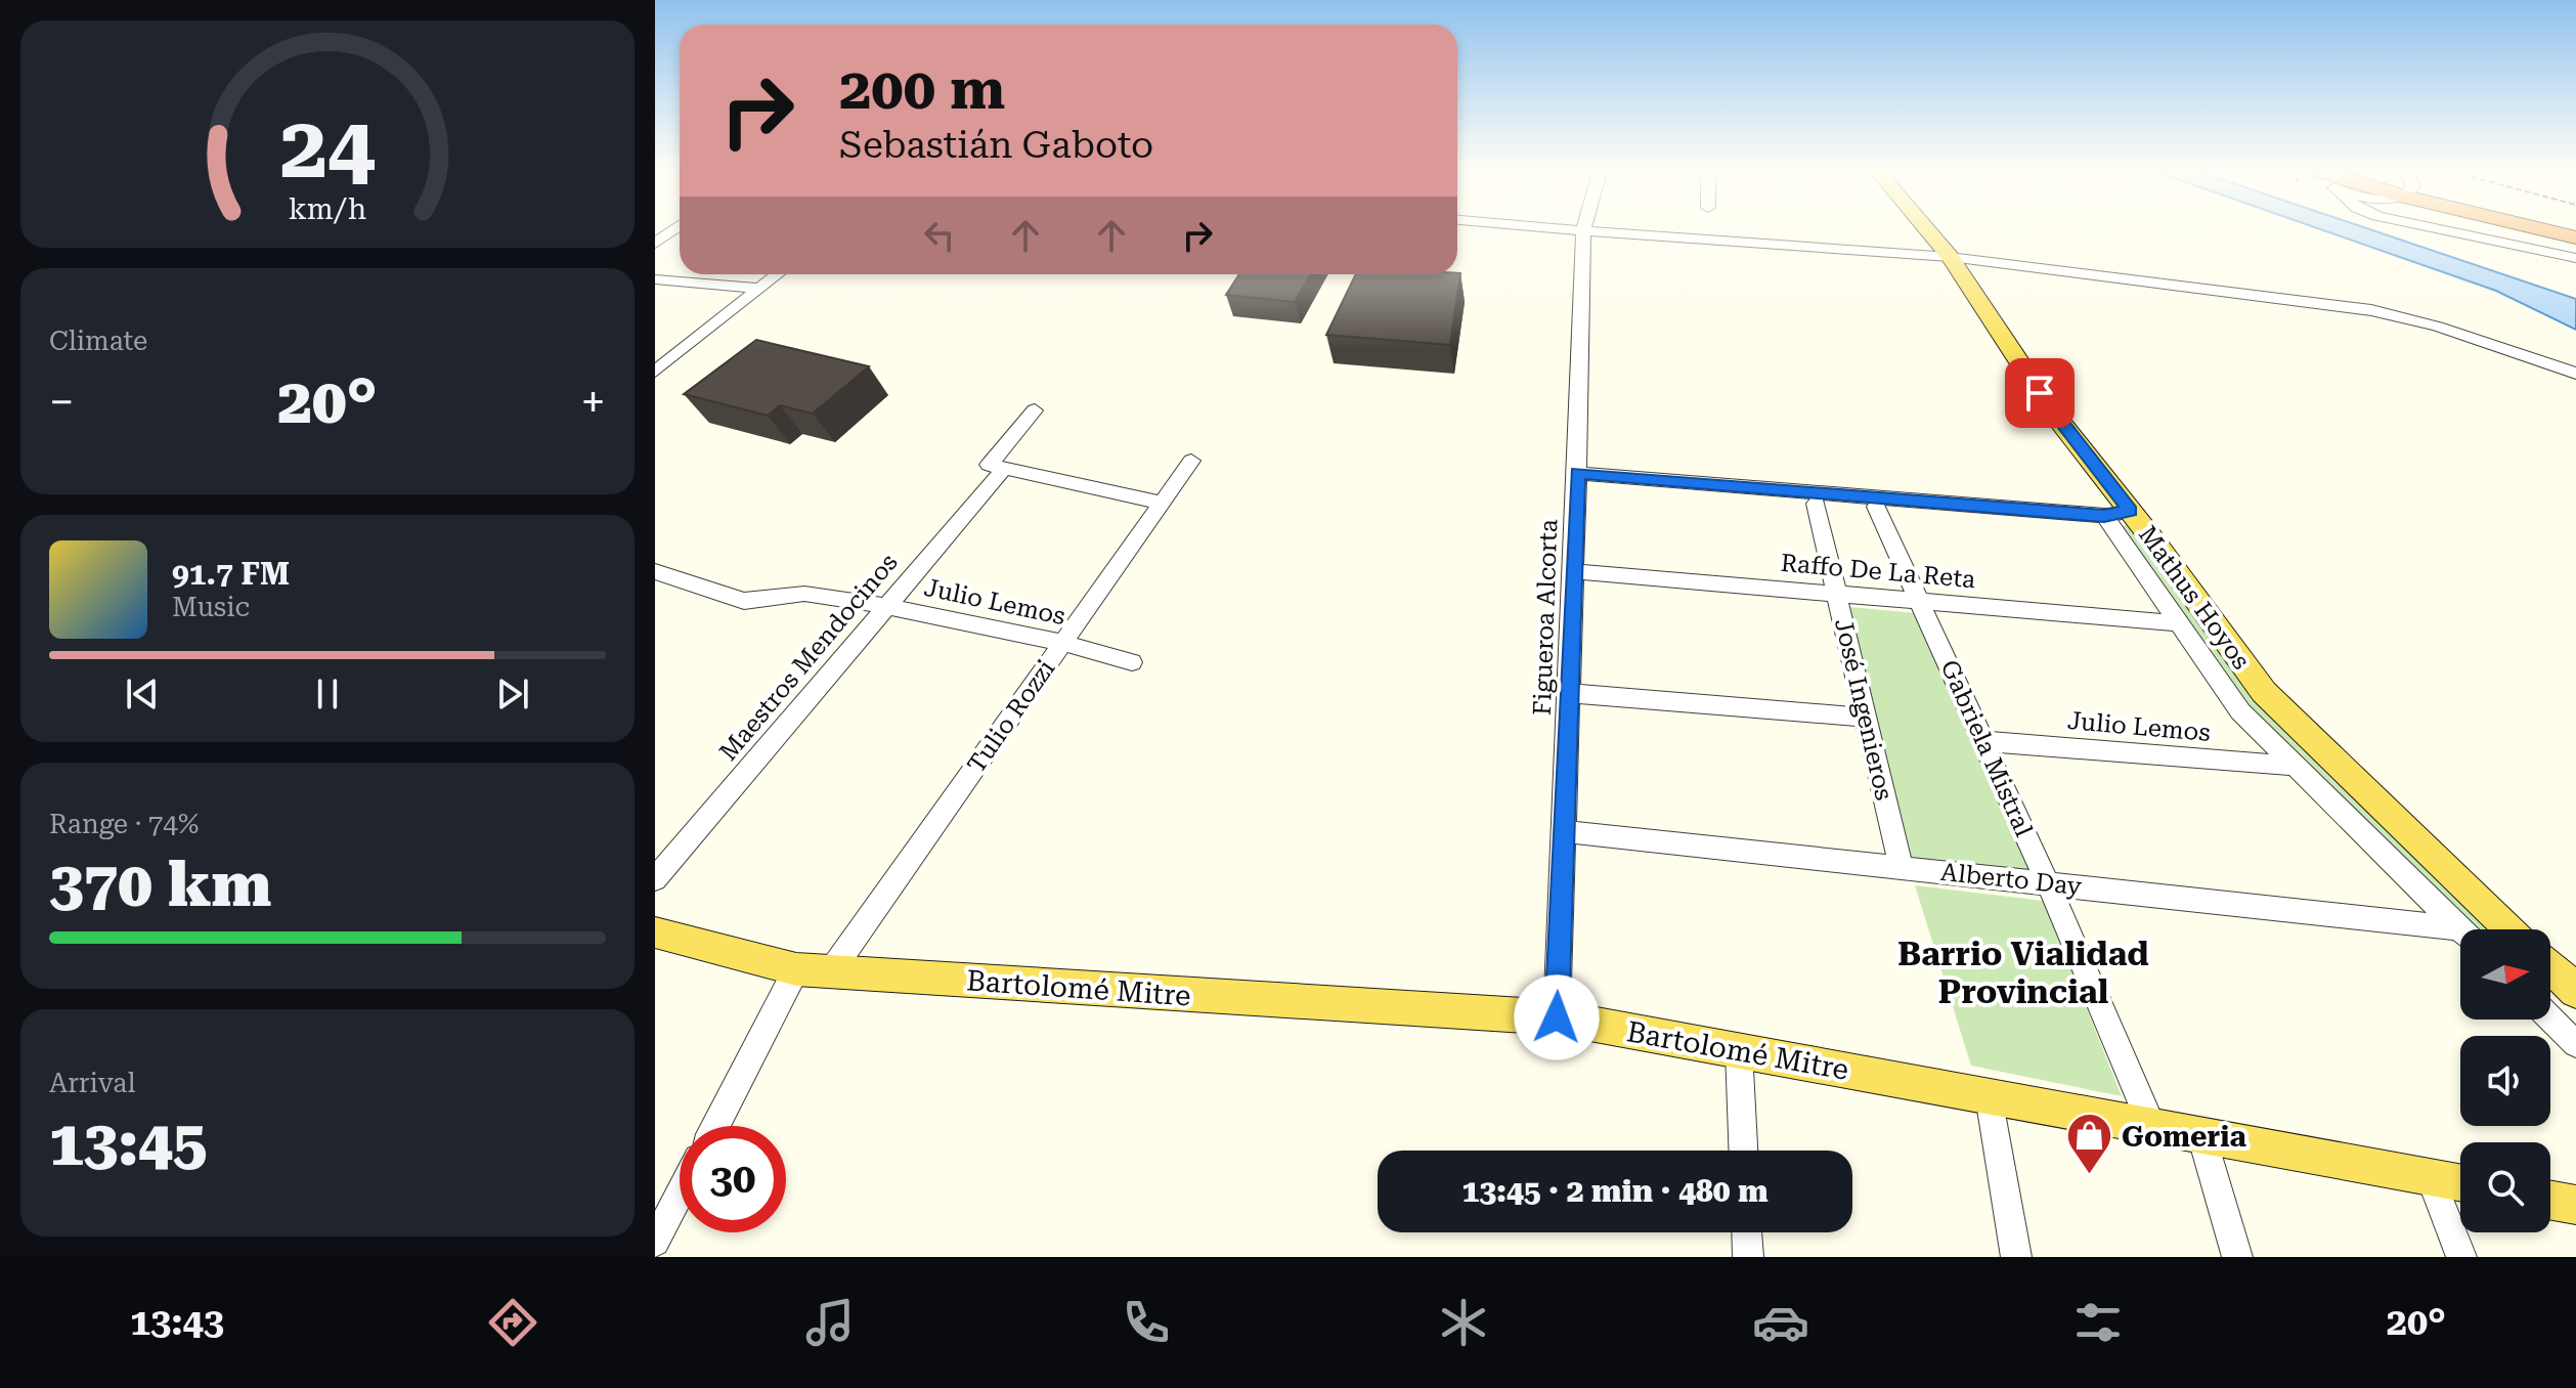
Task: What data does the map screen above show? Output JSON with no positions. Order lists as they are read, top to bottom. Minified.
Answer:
{"streets":{"main road":["Mathus Hoyos","Bartolomé Mitre"],"street":["Raffo De La Reta","Julio Lemos","Figueroa Alcorta","Maestros Mendocinos","José Ingenieros","Tulio Rozzi","Gabriela Mistral","Alberto Day"]},"crossings":[["Raffo De La Reta","Mathus Hoyos"],["Raffo De La Reta","Figueroa Alcorta"],["Raffo De La Reta","José Ingenieros"],["Raffo De La Reta","Gabriela Mistral"],["Mathus Hoyos","Julio Lemos"],["Julio Lemos","Maestros Mendocinos"],["Julio Lemos","Tulio Rozzi"],["Julio Lemos","Gabriela Mistral"],["Figueroa Alcorta","Alberto Day"],["Figueroa Alcorta","Bartolomé Mitre"],["José Ingenieros","Alberto Day"],["Tulio Rozzi","Bartolomé Mitre"],["Gabriela Mistral","Alberto Day"],["Gabriela Mistral","Bartolomé Mitre"]],"districts":["Barrio Vialidad Provincial"],"places":{"shop":["Gomeria"]},"north":"right","page":{"turn":["200 m","Sebastián Gaboto"],"tile":["Climate",["Range · 74%","370 km"],["Arrival","13:45"]],"heat":["−","20°","+"],"song":["91.7 FM","Music"],"limit":"30","trip":"13:45 · 2 min · 480 m","tabs":["13:43","20°"],"gauge":["24","km/h"]}}
